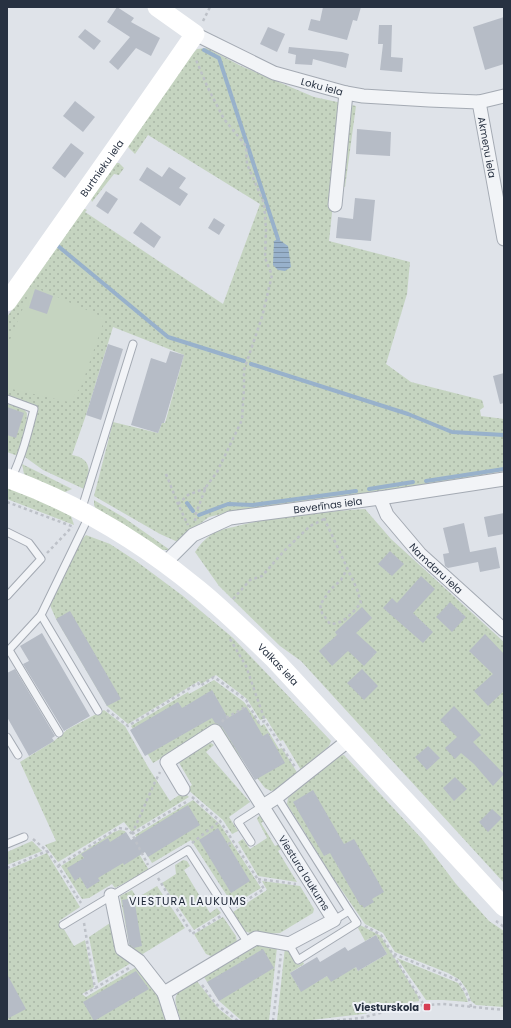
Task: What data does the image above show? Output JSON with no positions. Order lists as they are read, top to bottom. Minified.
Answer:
{"streets":{"main road":["Loku iela","Burtnieku iela","Valkas iela"],"street":["Akmeņu iela","Beverīnas iela","Namdaru iela","Viestura laukums"]},"crossings":[["Loku iela","Akmeņu iela"],["Loku iela","Burtnieku iela"],["Beverīnas iela","Namdaru iela"],["Beverīnas iela","Valkas iela"]],"districts":["VIESTURA LAUKUMS"],"places":{"transit":["Viesturskola"]}}
